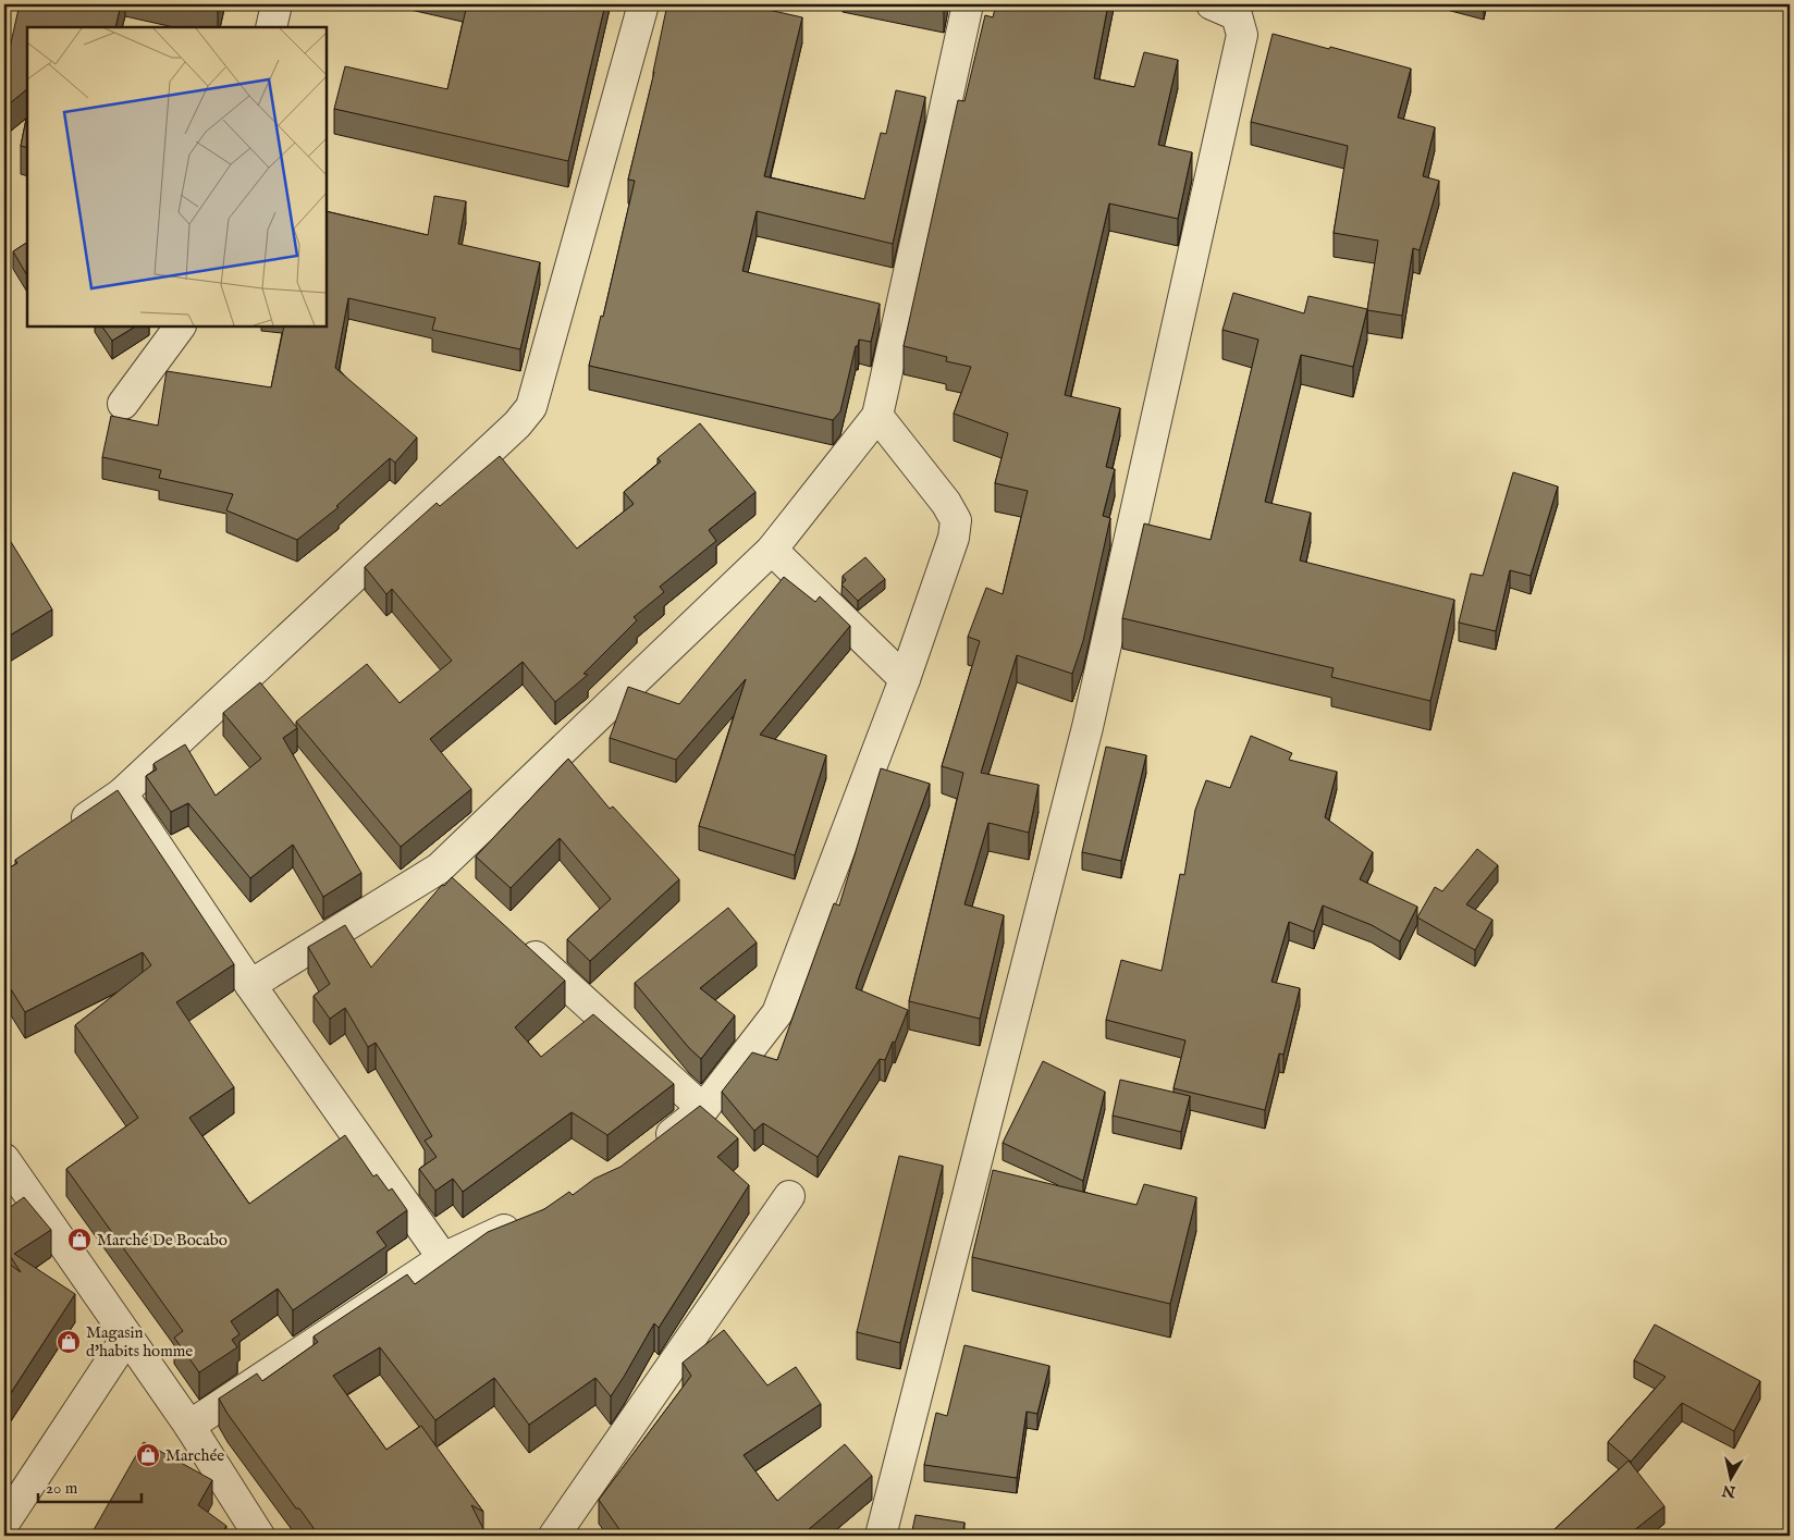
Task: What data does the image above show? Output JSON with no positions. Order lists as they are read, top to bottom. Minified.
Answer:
{"places":{"shop":["Marché De Bocabo","Magasin d'habits homme","Marchée"]},"scale_bar":"20 m","north":"bottom"}
